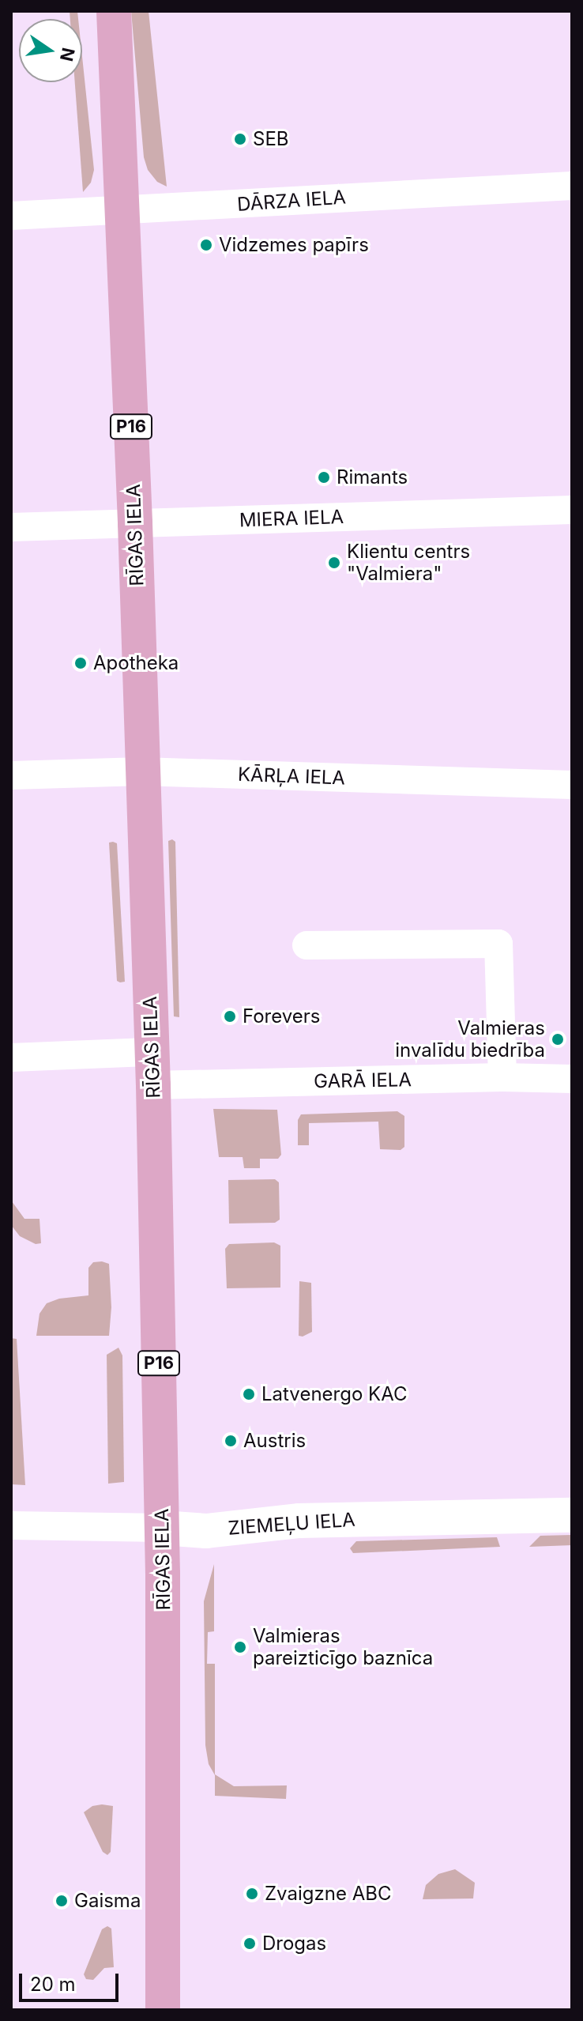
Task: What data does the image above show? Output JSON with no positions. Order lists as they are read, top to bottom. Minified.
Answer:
{"streets":{"main road":["P16","RĪGAS IELA"],"street":["DĀRZA IELA","MIERA IELA","KĀRĻA IELA","GARĀ IELA","ZIEMEĻU IELA"]},"crossings":[["DĀRZA IELA","RĪGAS IELA"],["MIERA IELA","RĪGAS IELA"],["RĪGAS IELA","KĀRĻA IELA"],["RĪGAS IELA","GARĀ IELA"],["RĪGAS IELA","ZIEMEĻU IELA"]],"places":["SEB","Vidzemes papīrs","Rimants","Klientu centrs \"Valmiera\"","Apotheka","Forevers","Valmieras invalīdu biedrība","Latvenergo KAC","Austris","Valmieras pareizticīgo baznīca","Zvaigzne ABC","Gaisma","Drogas"],"scale_bar":"20 m","north":"right"}
